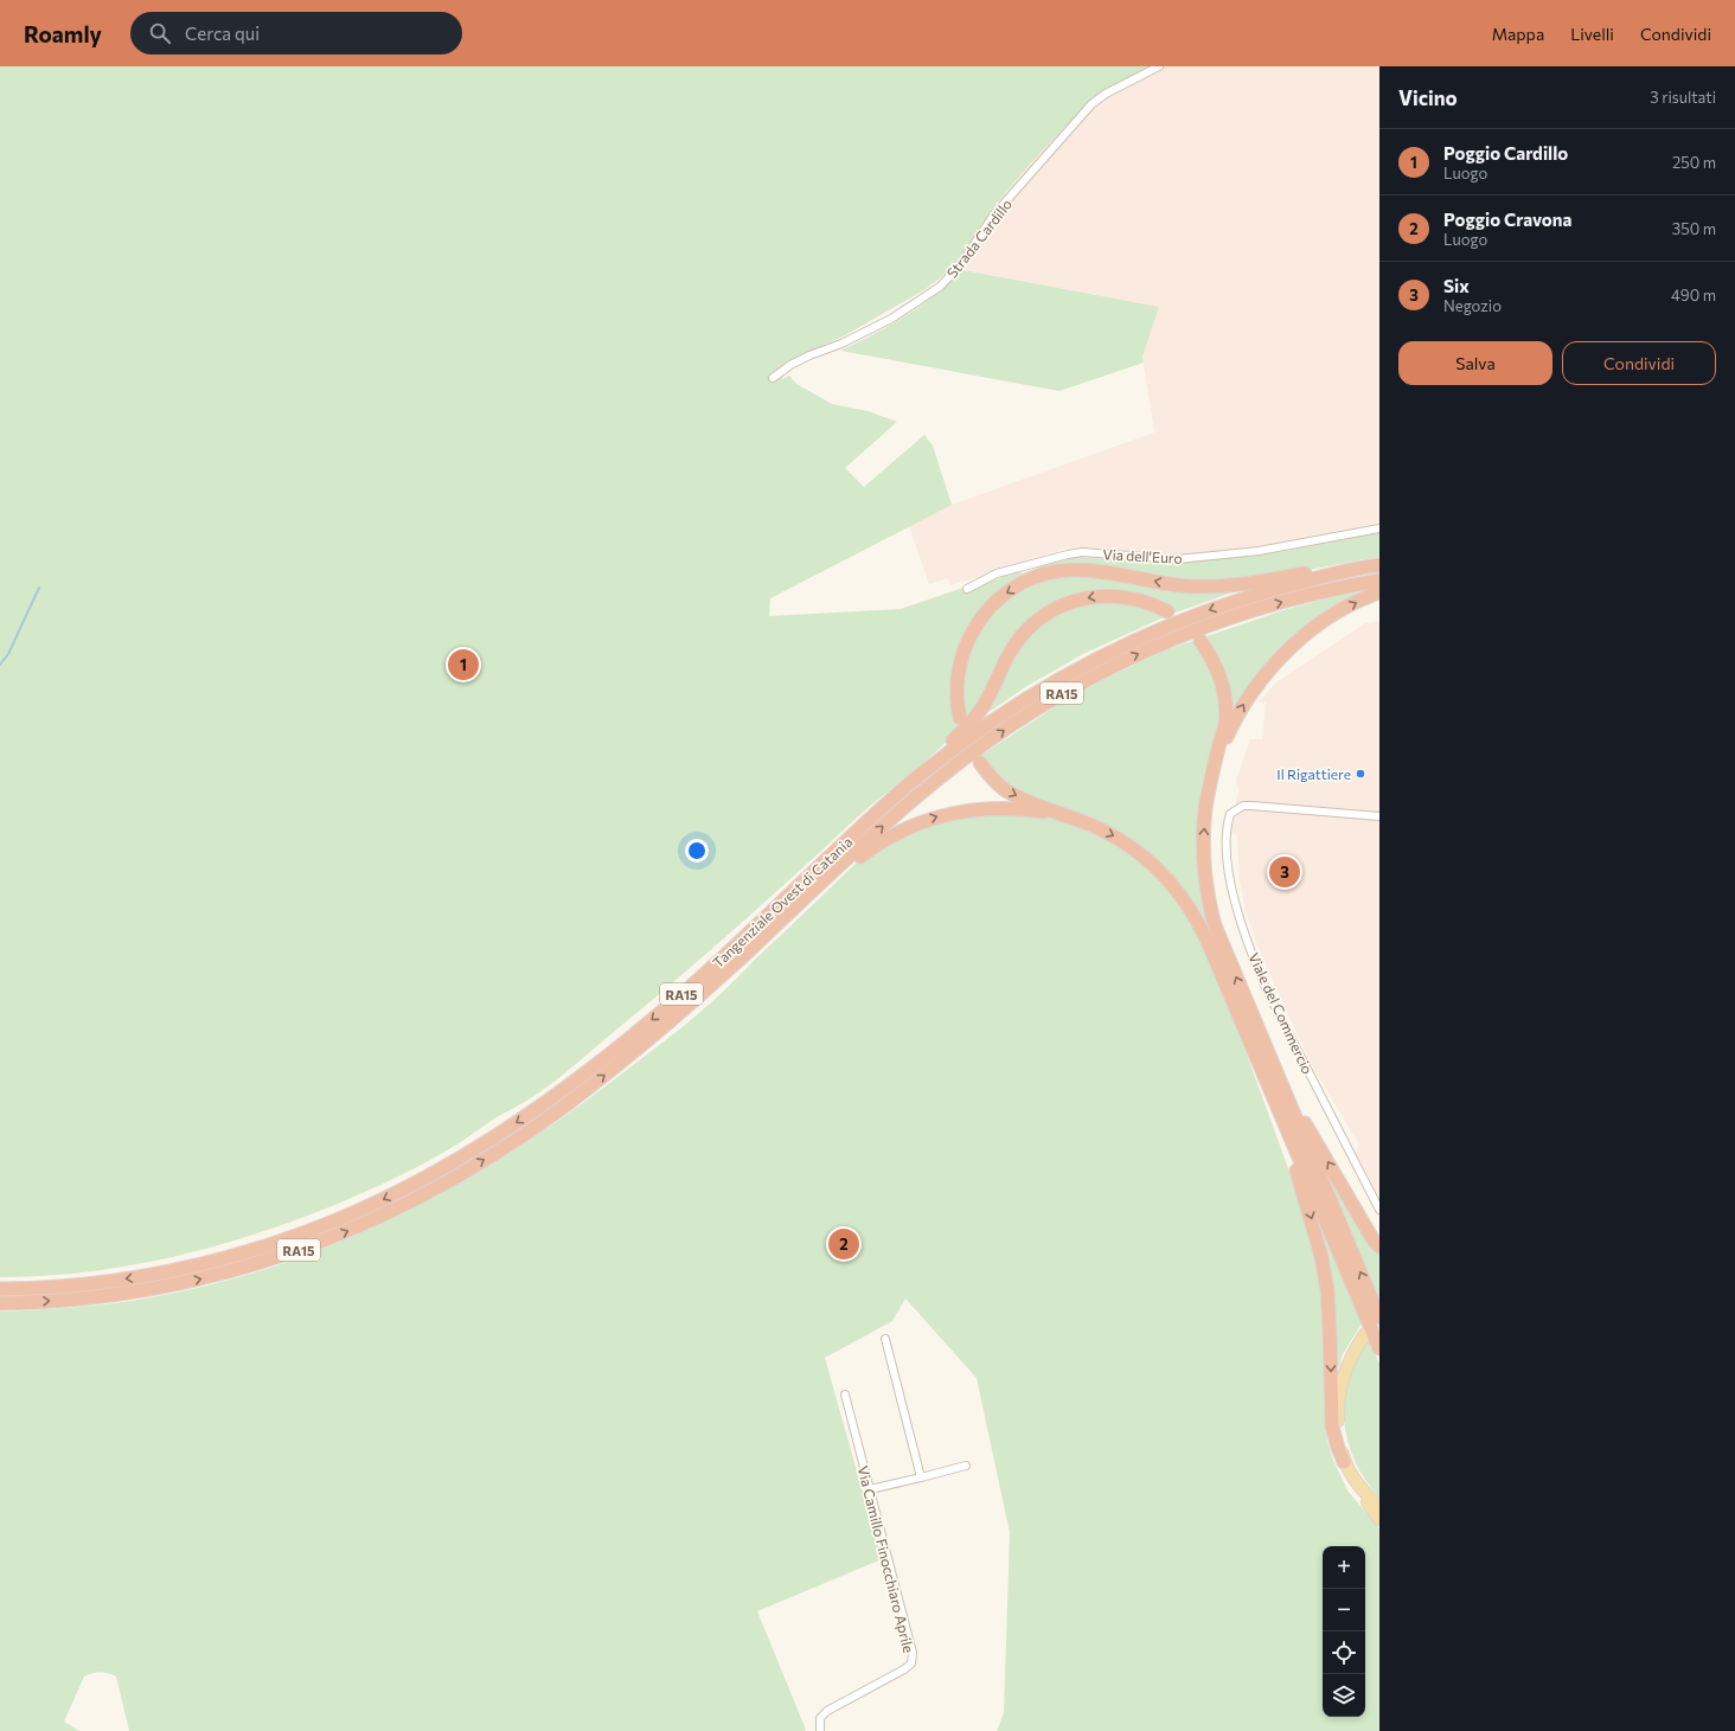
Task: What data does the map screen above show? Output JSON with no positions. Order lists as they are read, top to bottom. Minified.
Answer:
{"streets":{"highway":["RA15","Tangenziale Ovest di Catania"],"street":["Strada Cardillo","Via dell'Euro","Viale del Commercio","Via Camillo Finocchiaro Aprile"]},"places":["Il Rigattiere"],"page":{"header":"Roamly","search":"Cerca qui","nav":["Mappa","Livelli","Condividi"],"heading":["Vicino","3 risultati"],"list":[{"mark":"1","name":"Poggio Cardillo","note":"Luogo","value":"250 m"},{"mark":"2","name":"Poggio Cravona","note":"Luogo","value":"350 m"},{"mark":"3","name":"Six","note":"Negozio","value":"490 m"}],"buttons":["Salva","Condividi"],"pins":["1","3","2"],"map_buttons":["+","−"]}}
